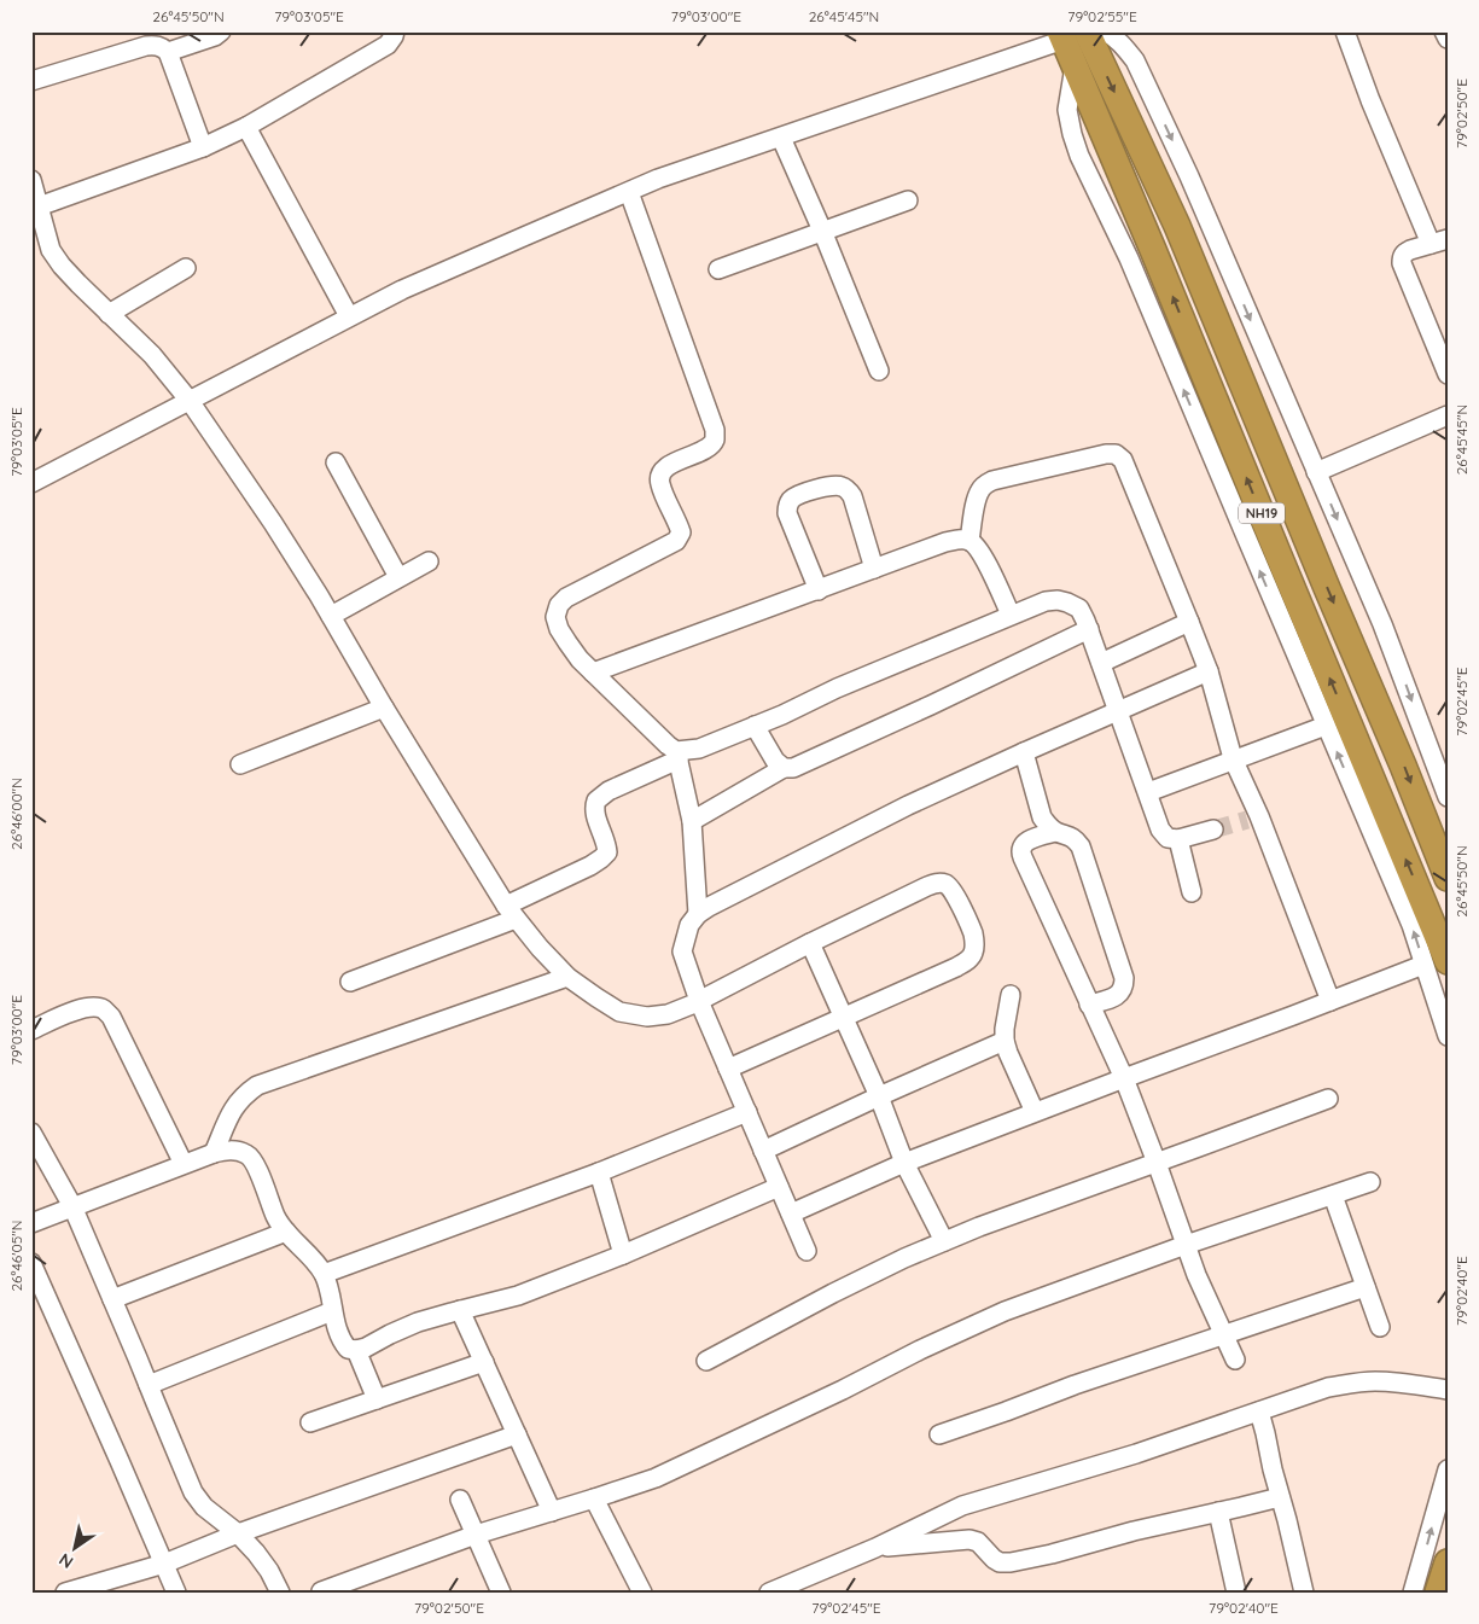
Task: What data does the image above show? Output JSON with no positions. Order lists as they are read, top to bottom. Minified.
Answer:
{"streets":{"highway":["NH19"]},"north":"bottom left","coordinates":["26°45'50\"N","79°03'05\"E","79°03'00\"E","26°45'45\"N","79°02'55\"E","79°02'50\"E","79°02'45\"E","26°46'00\"N","26°46'05\"N","79°02'40\"E"]}
